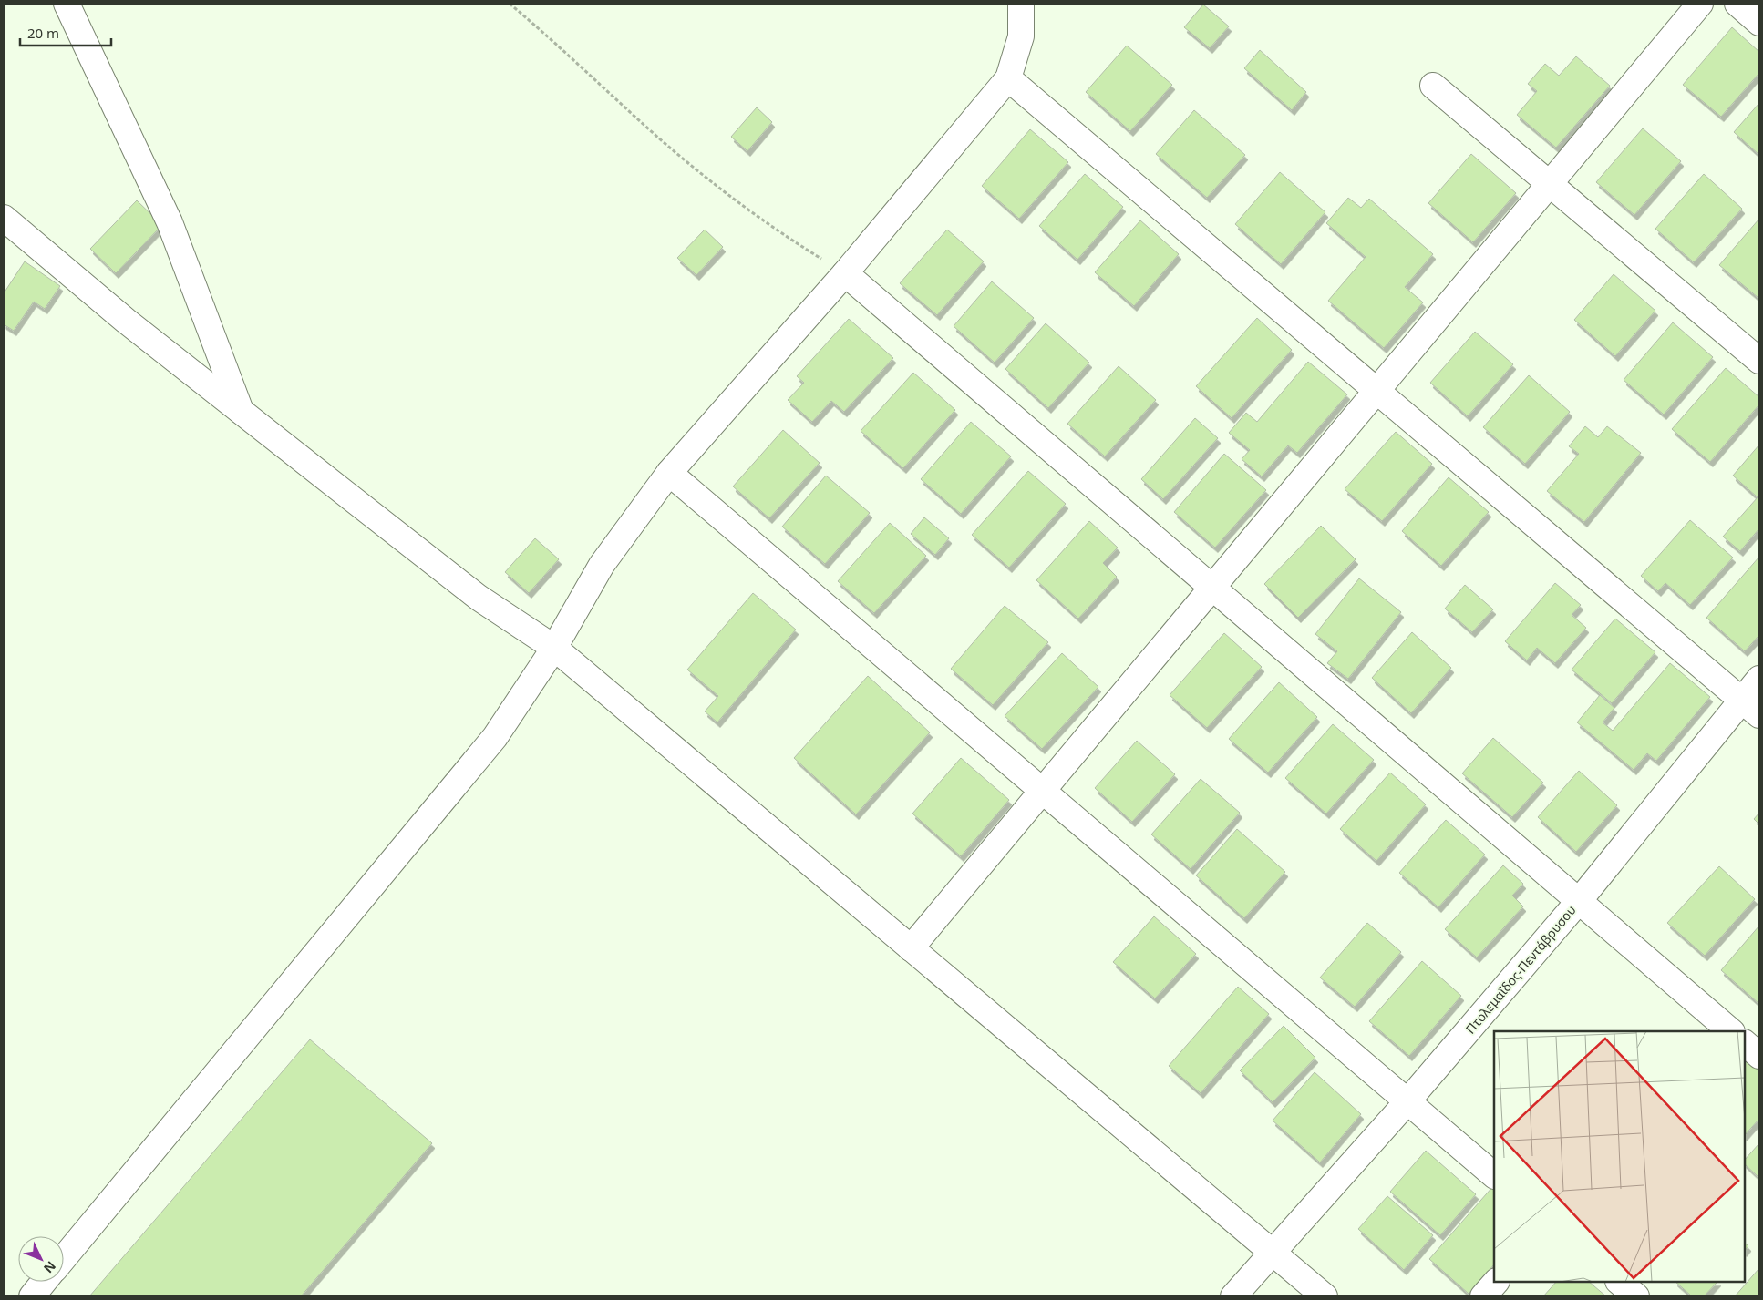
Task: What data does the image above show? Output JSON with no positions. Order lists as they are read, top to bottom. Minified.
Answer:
{"streets":{"street":["Πτολεμαΐδος-Πεντάβρυσου"]},"scale_bar":"20 m","north":"bottom right"}
